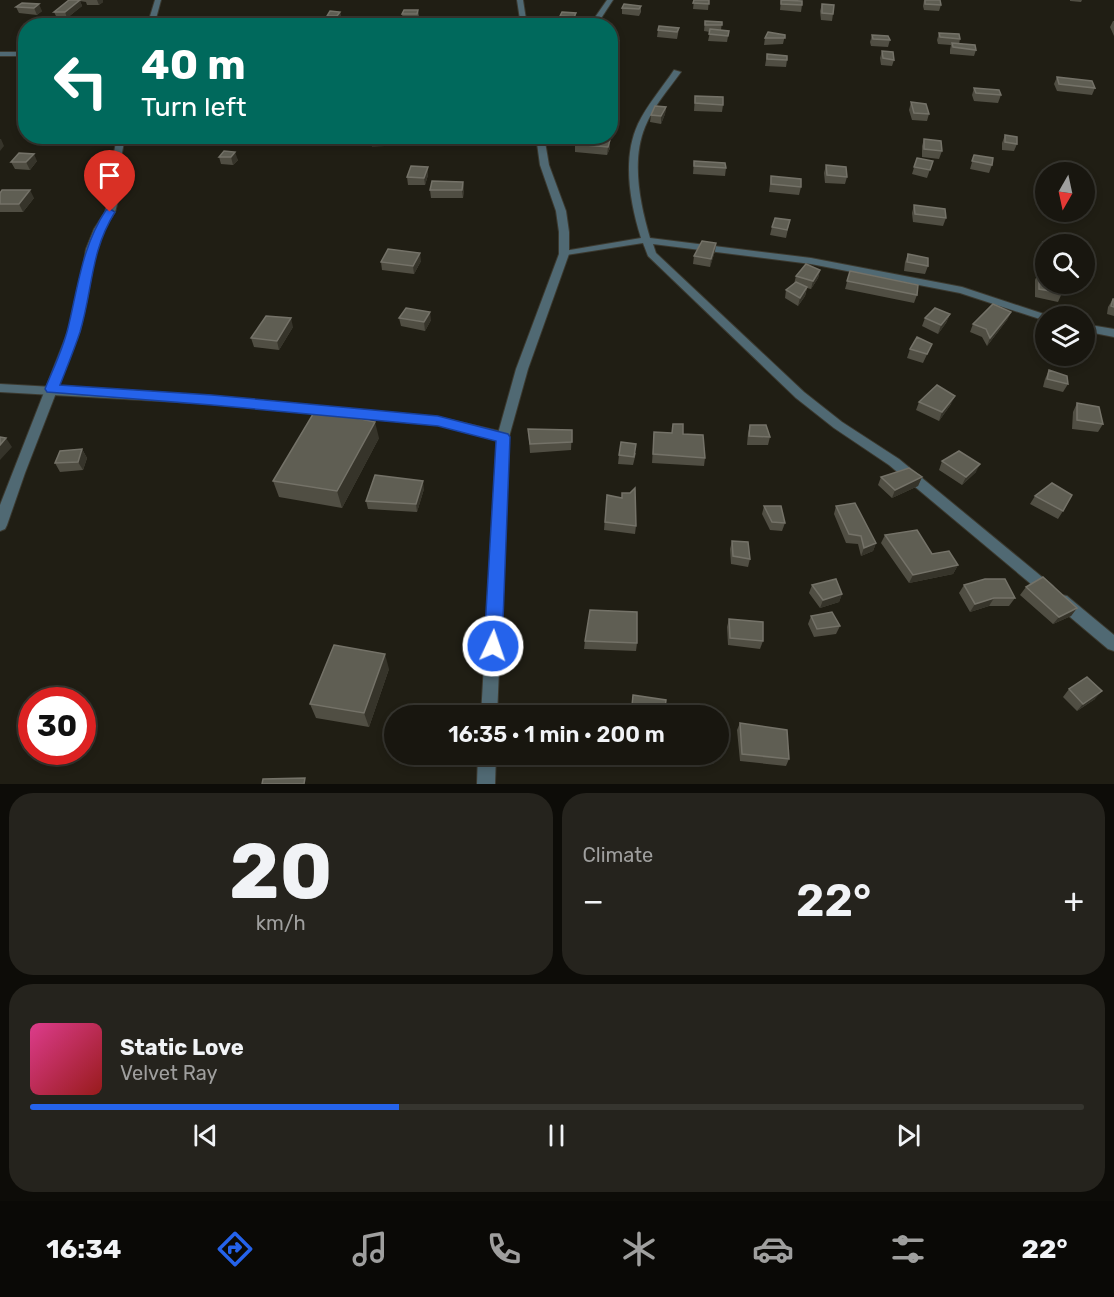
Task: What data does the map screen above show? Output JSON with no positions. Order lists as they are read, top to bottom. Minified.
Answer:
{"north":"bottom","page":{"turn":["40 m","Turn left"],"limit":"30","trip":"16:35 · 1 min · 200 m","tile":[["20","km/h"],"Climate"],"heat":["−","22°","+"],"song":["Static Love","Velvet Ray"],"tabs":["16:34","22°"]}}
